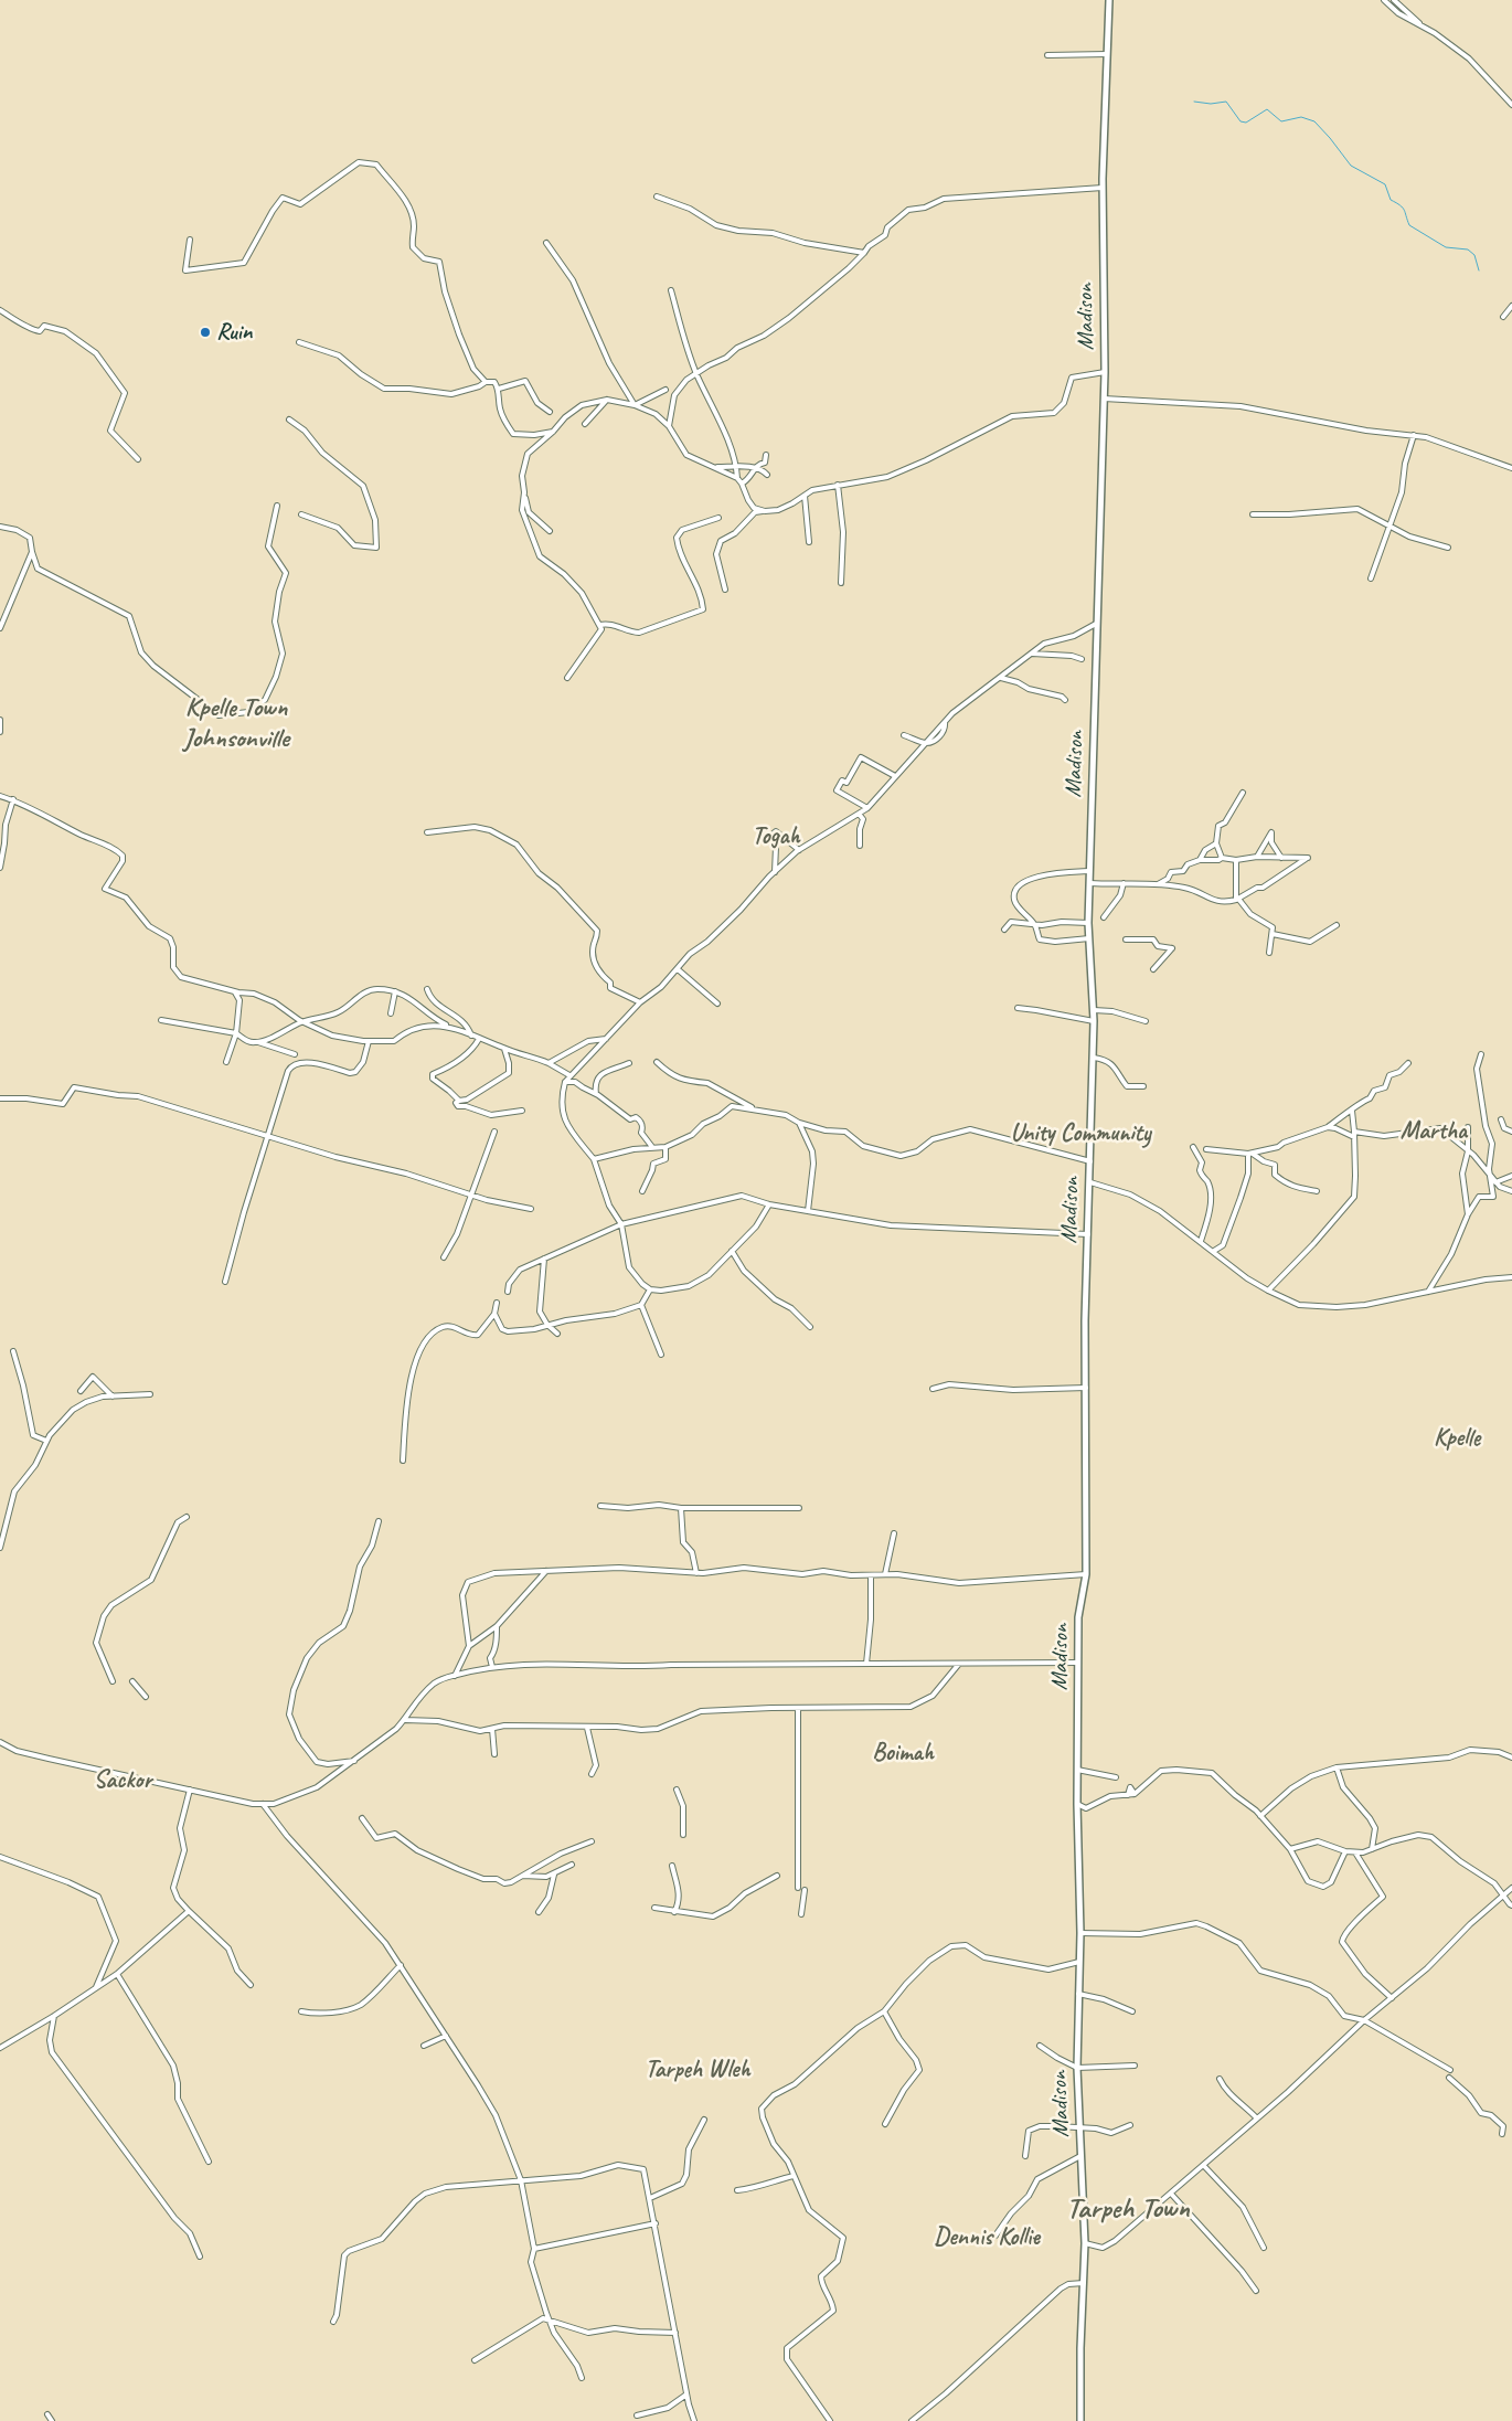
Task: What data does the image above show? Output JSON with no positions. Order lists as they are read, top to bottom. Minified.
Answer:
{"streets":{"street":["Madison"]},"districts":["Kpelle Town Johnsonville","Togah","Martha","Unity Community","Kpelle","Boimah","Sackor","Tarpeh Wleh","Tarpeh Town","Dennis Kollie"],"places":["Ruin"]}
